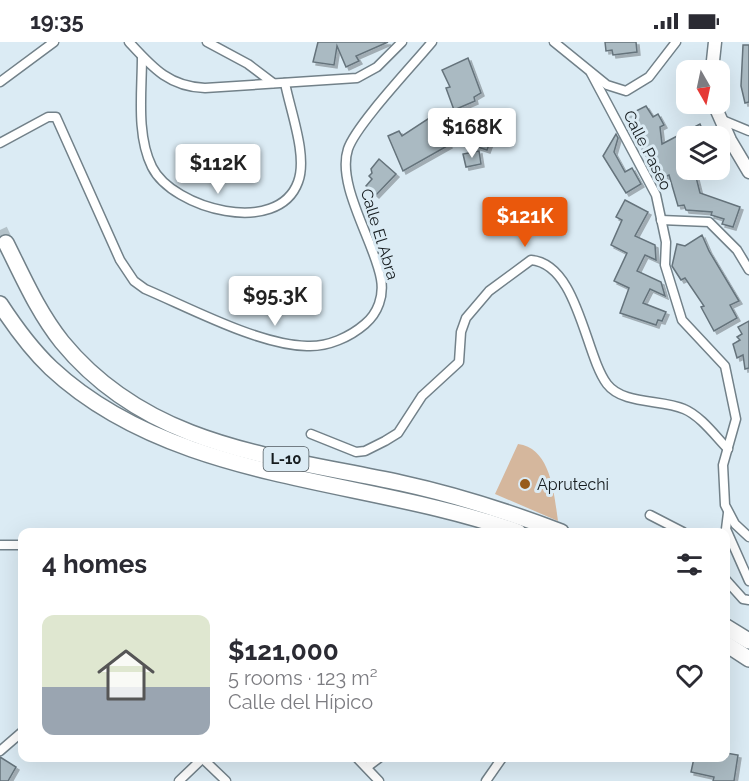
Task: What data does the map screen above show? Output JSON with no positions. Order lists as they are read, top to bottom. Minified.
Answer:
{"streets":{"highway":["L-10"],"street":["Calle Paseo","Calle El Abra"]},"places":["Aprutechi"],"north":"bottom","page":{"status":"19:35","price":["$168K","$112K","$121K","$95.3K"],"heading":"4 homes","list":[{"name":"$121,000","note":"5 rooms · 123 m² · Calle del Hípico"}]}}
